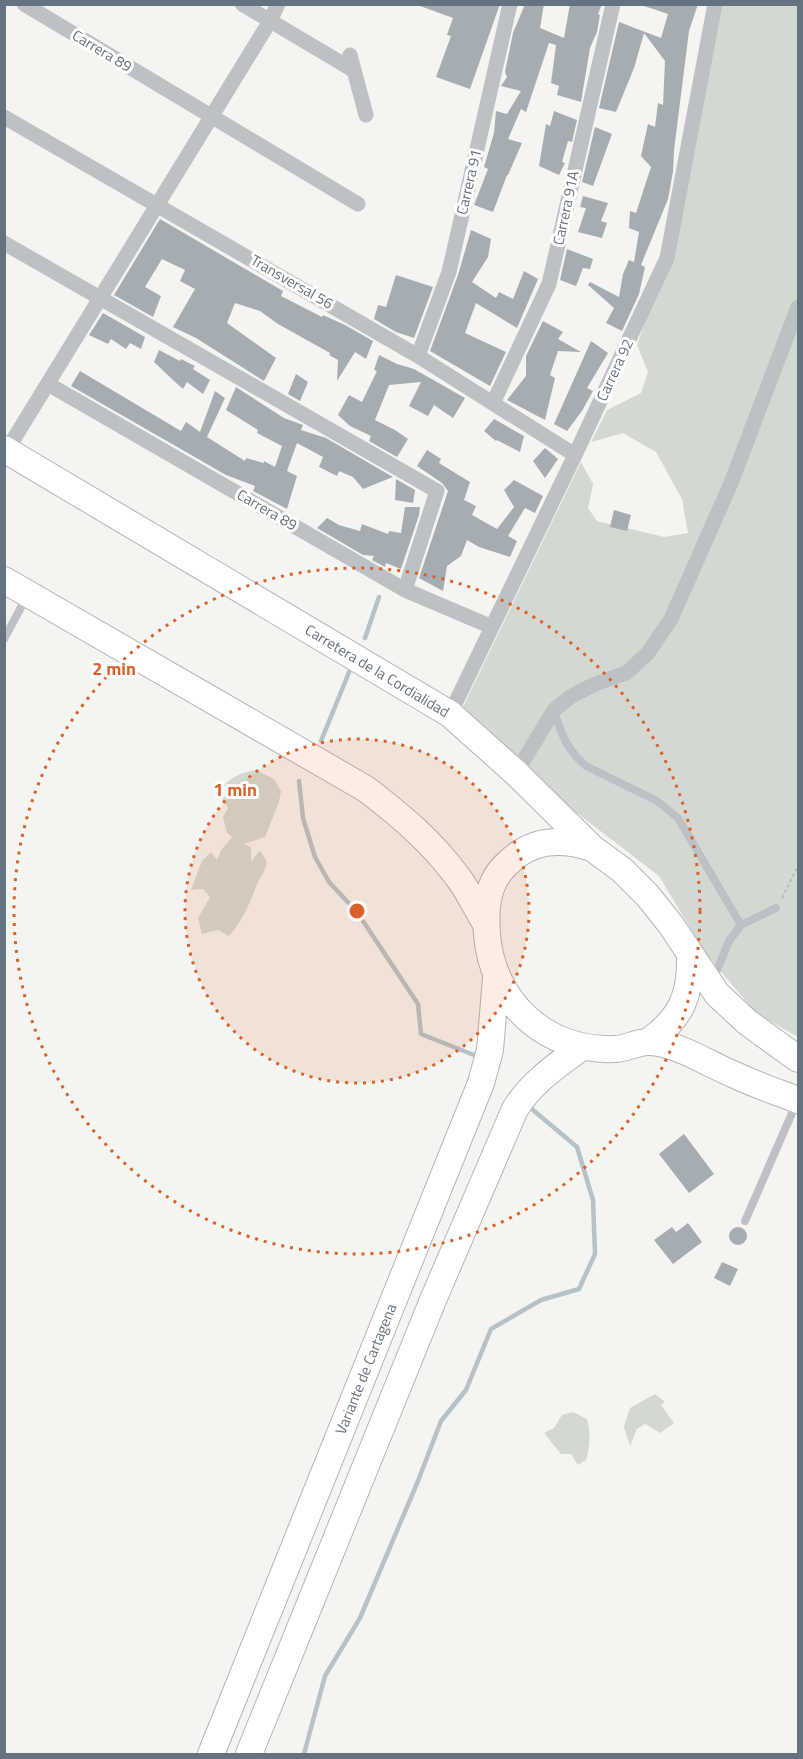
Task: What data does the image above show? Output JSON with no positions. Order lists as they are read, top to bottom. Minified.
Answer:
{"streets":{"highway":["Carretera de la Cordialidad","Variante de Cartagena"],"street":["Carrera 89","Carrera 91","Carrera 91A","Transversal 56","Carrera 92"]},"crossings":[["Carrera 89","Carrera 92"],["Carrera 91","Transversal 56"],["Carrera 91A","Transversal 56"],["Transversal 56","Carrera 92"],["Carrera 92","Carretera de la Cordialidad"],["Carretera de la Cordialidad","Variante de Cartagena"]],"rings":["2 min","1 min"]}
